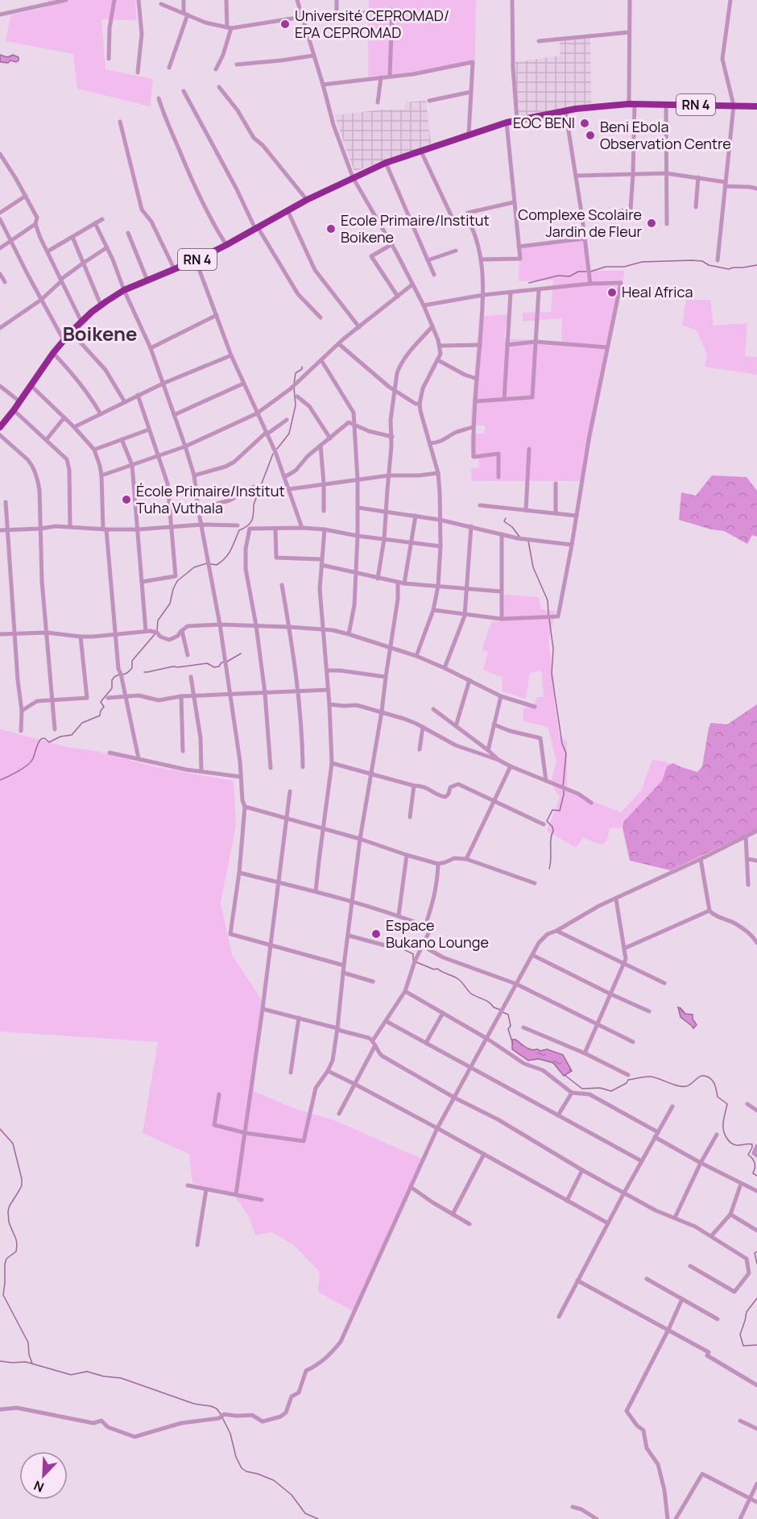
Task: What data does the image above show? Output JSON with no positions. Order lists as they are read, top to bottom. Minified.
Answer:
{"streets":{"highway":["RN 4"]},"districts":["Boikene"],"places":["Université CEPROMAD/ EPA CEPROMAD","EOC BENI","Beni Ebola Observation Centre","Complexe Scolaire Jardin de Fleur","Ecole Primaire/Institut Boikene","Heal Africa","École Primaire/Institut Tuha Vuthala","Espace Bukano Lounge"],"north":"bottom left"}
